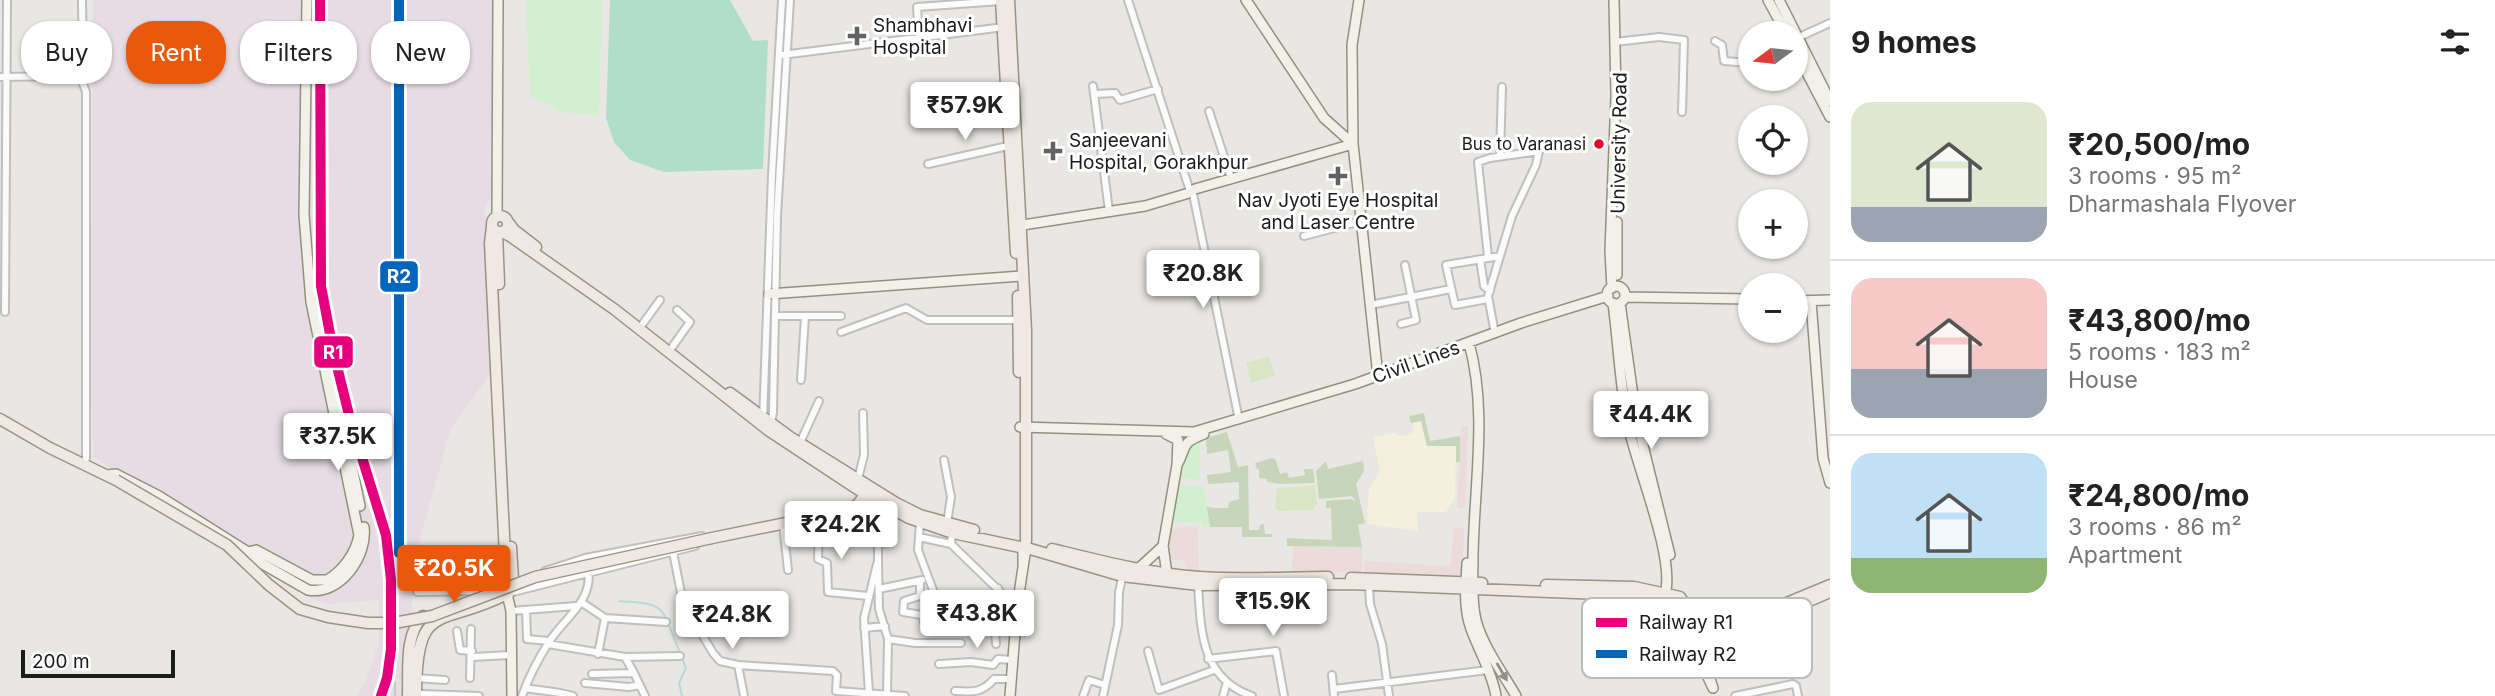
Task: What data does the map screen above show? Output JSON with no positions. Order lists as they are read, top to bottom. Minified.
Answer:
{"streets":{"main road":["University Road","Civil Lines"]},"crossings":[["University Road","Civil Lines"]],"places":{"health":["Shambhavi Hospital","Sanjeevani Hospital, Gorakhpur","Nav Jyoti Eye Hospital and Laser Centre"],"other":["Bus to Varanasi"]},"lines":["rail line R1","rail line R2"],"legend":["Railway R1","Railway R2"],"scale_bar":"200 m","north":"left","page":{"heading":"9 homes","map_buttons":["+","−"],"chip":["Buy","Rent","Filters","New"],"price":["₹57.9K","₹20.8K","₹44.4K","₹37.5K","₹24.2K","₹20.5K","₹15.9K","₹43.8K","₹24.8K"],"list":[{"name":"₹20,500/mo","note":"3 rooms · 95 m² · Dharmashala Flyover"},{"name":"₹43,800/mo","note":"5 rooms · 183 m² · House"},{"name":"₹24,800/mo","note":"3 rooms · 86 m² · Apartment"}],"scale":"200 m"}}
